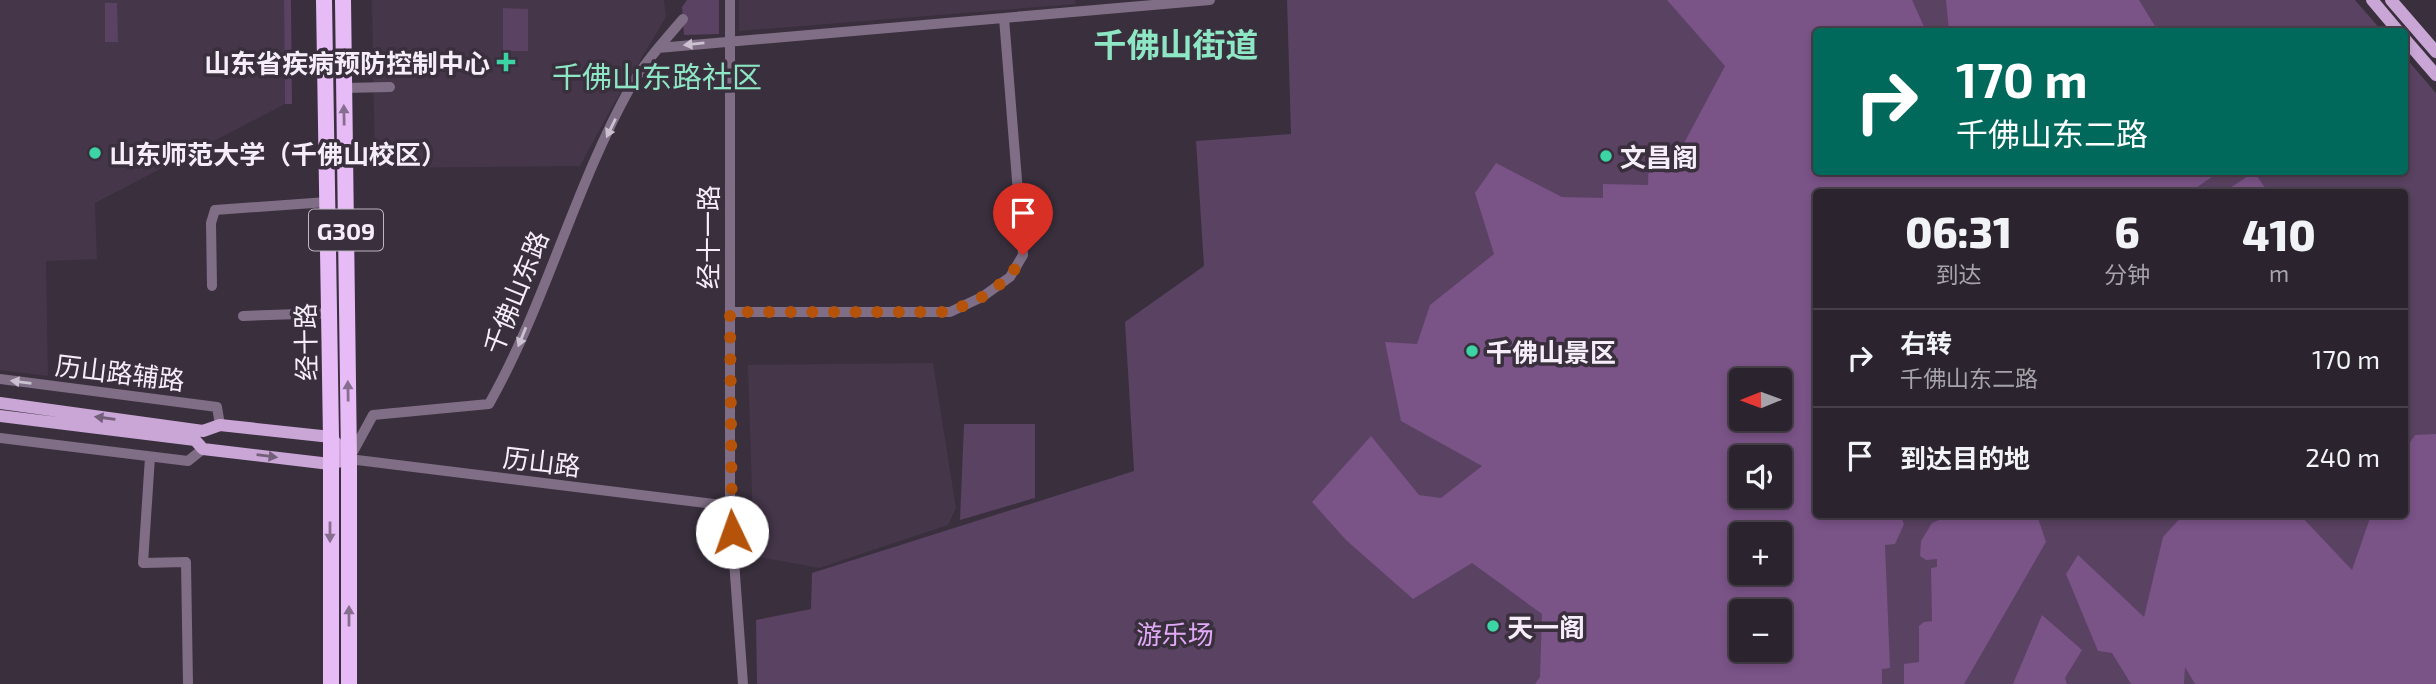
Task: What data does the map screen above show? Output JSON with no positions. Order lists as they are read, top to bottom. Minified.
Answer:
{"streets":{"highway":["G309","经十路"],"main road":["历山路"],"street":["经十一路","千佛山东路","历山路辅路"]},"crossings":[["经十一路","历山路"],["千佛山东路","经十路"],["千佛山东路","历山路"],["经十路","历山路"]],"one_way":["千佛山东路"],"districts":["千佛山街道","千佛山东路社区"],"parks":["游乐场"],"places":{"health":["山东省疾病预防控制中心"],"other":["山东师范大学（千佛山校区）","文昌阁","千佛山景区","天一阁"]},"north":"left","page":{"turn":["170 m","千佛山东二路"],"eta":["06:31","到达","6","分钟","410","m"],"list":[{"name":"右转","note":"千佛山东二路","value":"170 m"},{"name":"到达目的地","value":"240 m"}],"map_buttons":["+","−"]}}
